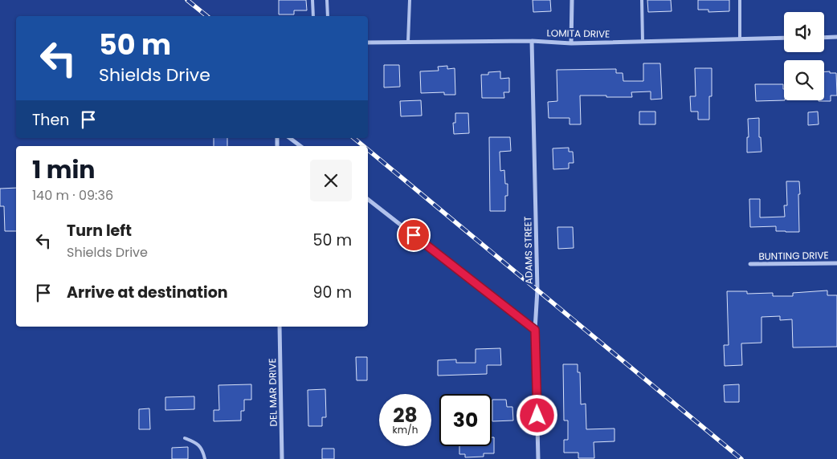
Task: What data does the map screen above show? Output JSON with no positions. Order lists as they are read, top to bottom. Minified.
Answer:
{"streets":{"street":["LOMITA DRIVE","ADAMS STREET","BUNTING DRIVE","DEL MAR DRIVE"]},"crossings":[["LOMITA DRIVE","ADAMS STREET"]],"page":{"turn":["50 m","Shields Drive"],"then":"Then","heading":["1 min","140 m · 09:36"],"list":[{"name":"Turn left","note":"Shields Drive","value":"50 m"},{"name":"Arrive at destination","value":"90 m"}],"speed":"28 km/h","limit":"30"}}
